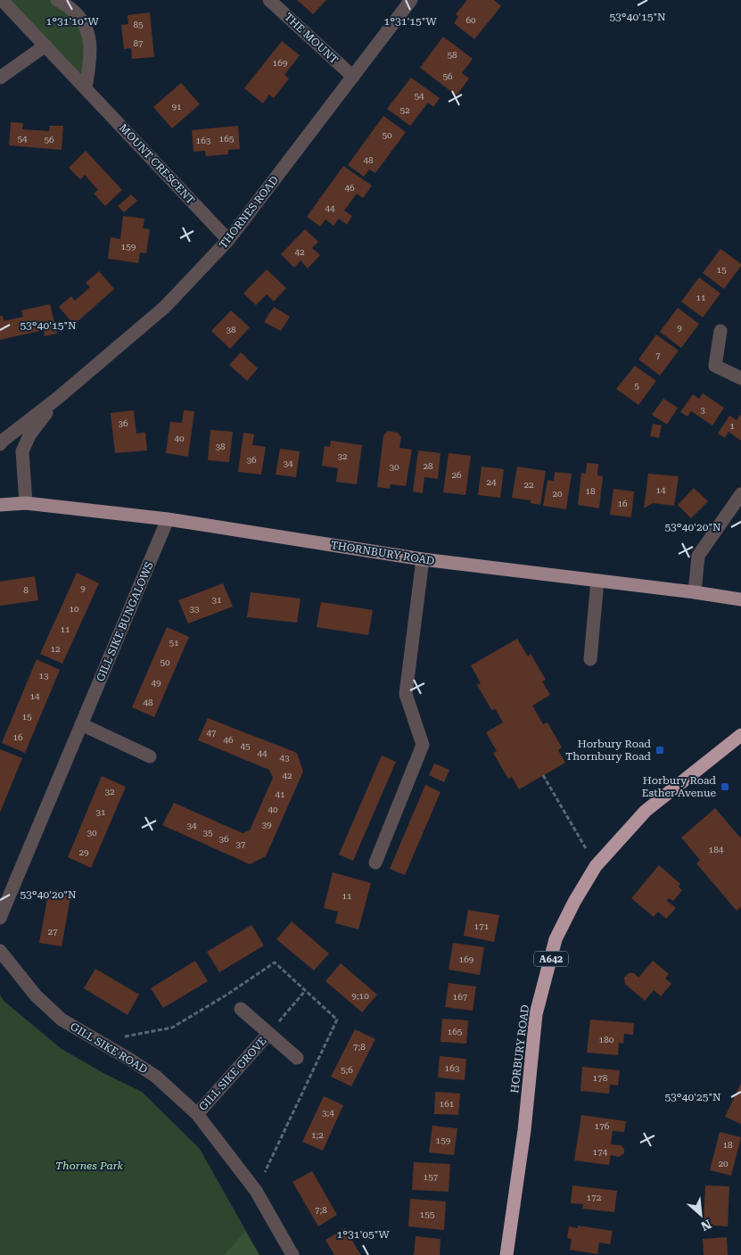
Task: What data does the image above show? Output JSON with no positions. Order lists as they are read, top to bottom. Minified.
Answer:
{"streets":{"highway":["A642","HORBURY ROAD"],"main road":["THORNBURY ROAD"],"street":["THE MOUNT","MOUNT CRESCENT","THORNES ROAD","GILL SIKE BUNGALOWS","GILL SIKE ROAD","GILL SIKE GROVE"]},"crossings":[["THE MOUNT","THORNES ROAD"],["MOUNT CRESCENT","THORNES ROAD"],["THORNES ROAD","THORNBURY ROAD"],["THORNBURY ROAD","GILL SIKE BUNGALOWS"],["GILL SIKE ROAD","GILL SIKE GROVE"]],"parks":["Thornes Park"],"places":{"transit":["Horbury Road Thornbury Road","Horbury Road Esther Avenue"]},"house_numbers":["60","85","87","58","169","56","54","91","52","50","54","165","56","163","48","46","44","159","42","15","11","9","38","7","5","3","36","1","40","38","32","36","34","28","30","26","24","22","14","18","20","16","9","8","31","10","33","11","51","12","50","13","49","14","48","15","47","16","46","45","44","43","42","32","41","40","31","39","34","30","35","36","37","184","29","11","171","27","169","9;10","167","165","180","7;8","163","5;6","178","161","3;4","176","1;2","159","18","174","20","157","172","7;8","155"],"north":"bottom right","coordinates":["53°40'15\"N","1°31'10\"W","1°31'15\"W","53°40'20\"N","53°40'25\"N","1°31'05\"W"]}
